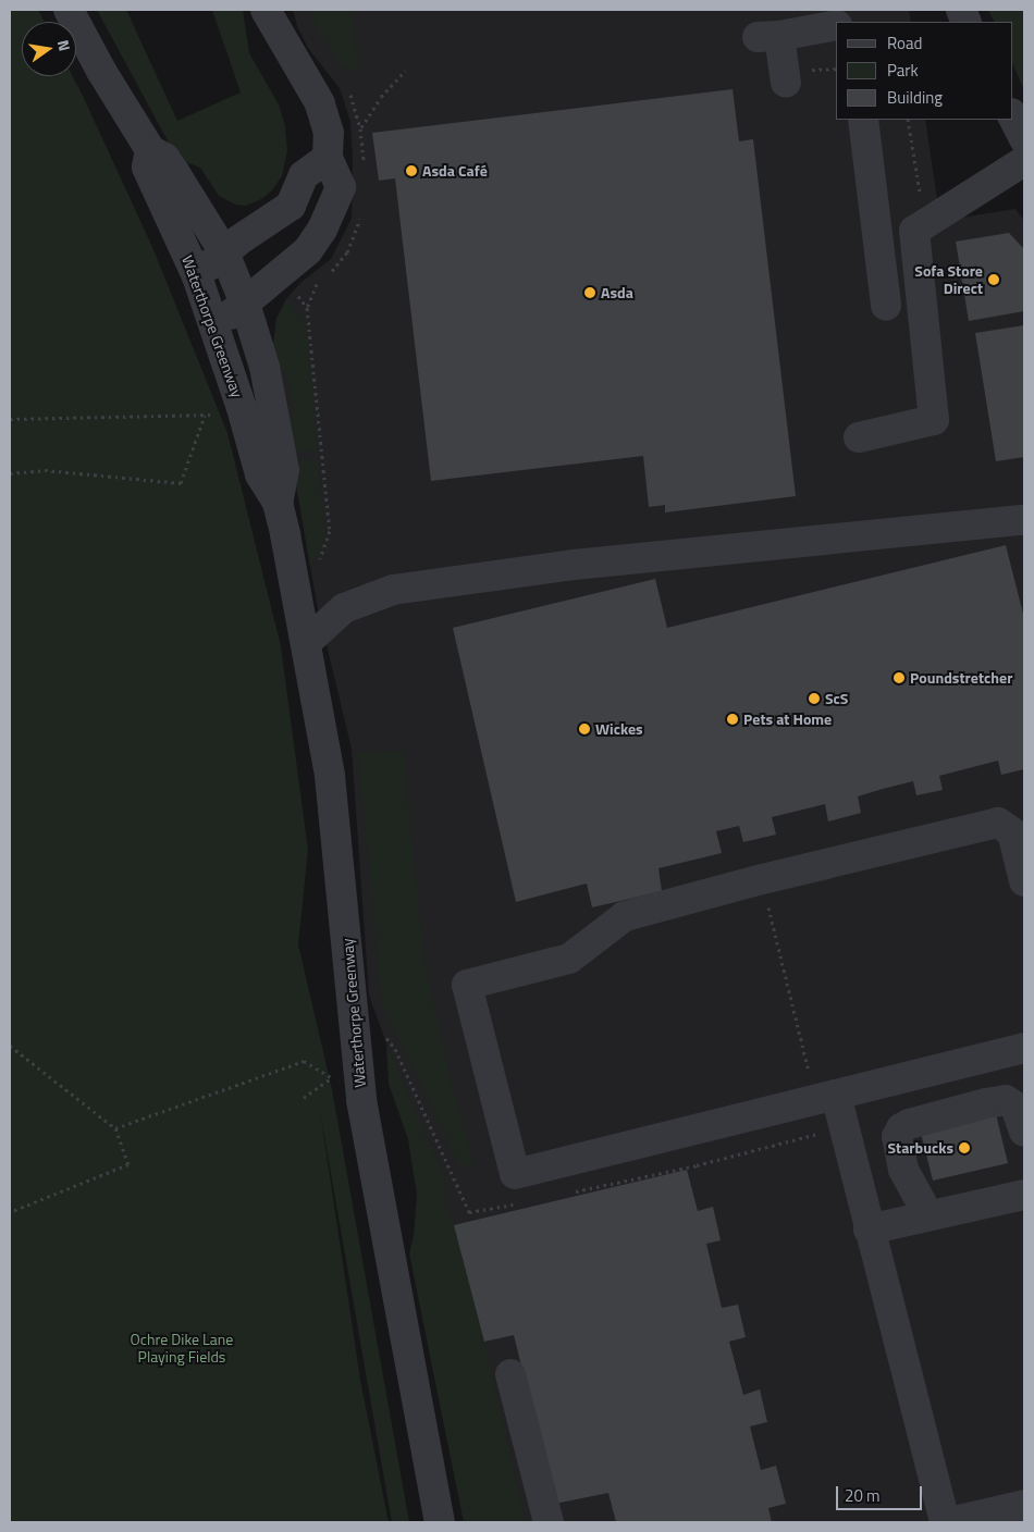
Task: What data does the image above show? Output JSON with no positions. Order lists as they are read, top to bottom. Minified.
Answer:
{"streets":{"street":["Waterthorpe Greenway"]},"parks":["Ochre Dike Lane Playing Fields"],"places":["Asda Café","Sofa Store Direct","Asda","Poundstretcher","ScS","Pets at Home","Wickes","Starbucks"],"legend":["Road","Park","Building"],"scale_bar":"20 m","north":"right"}
